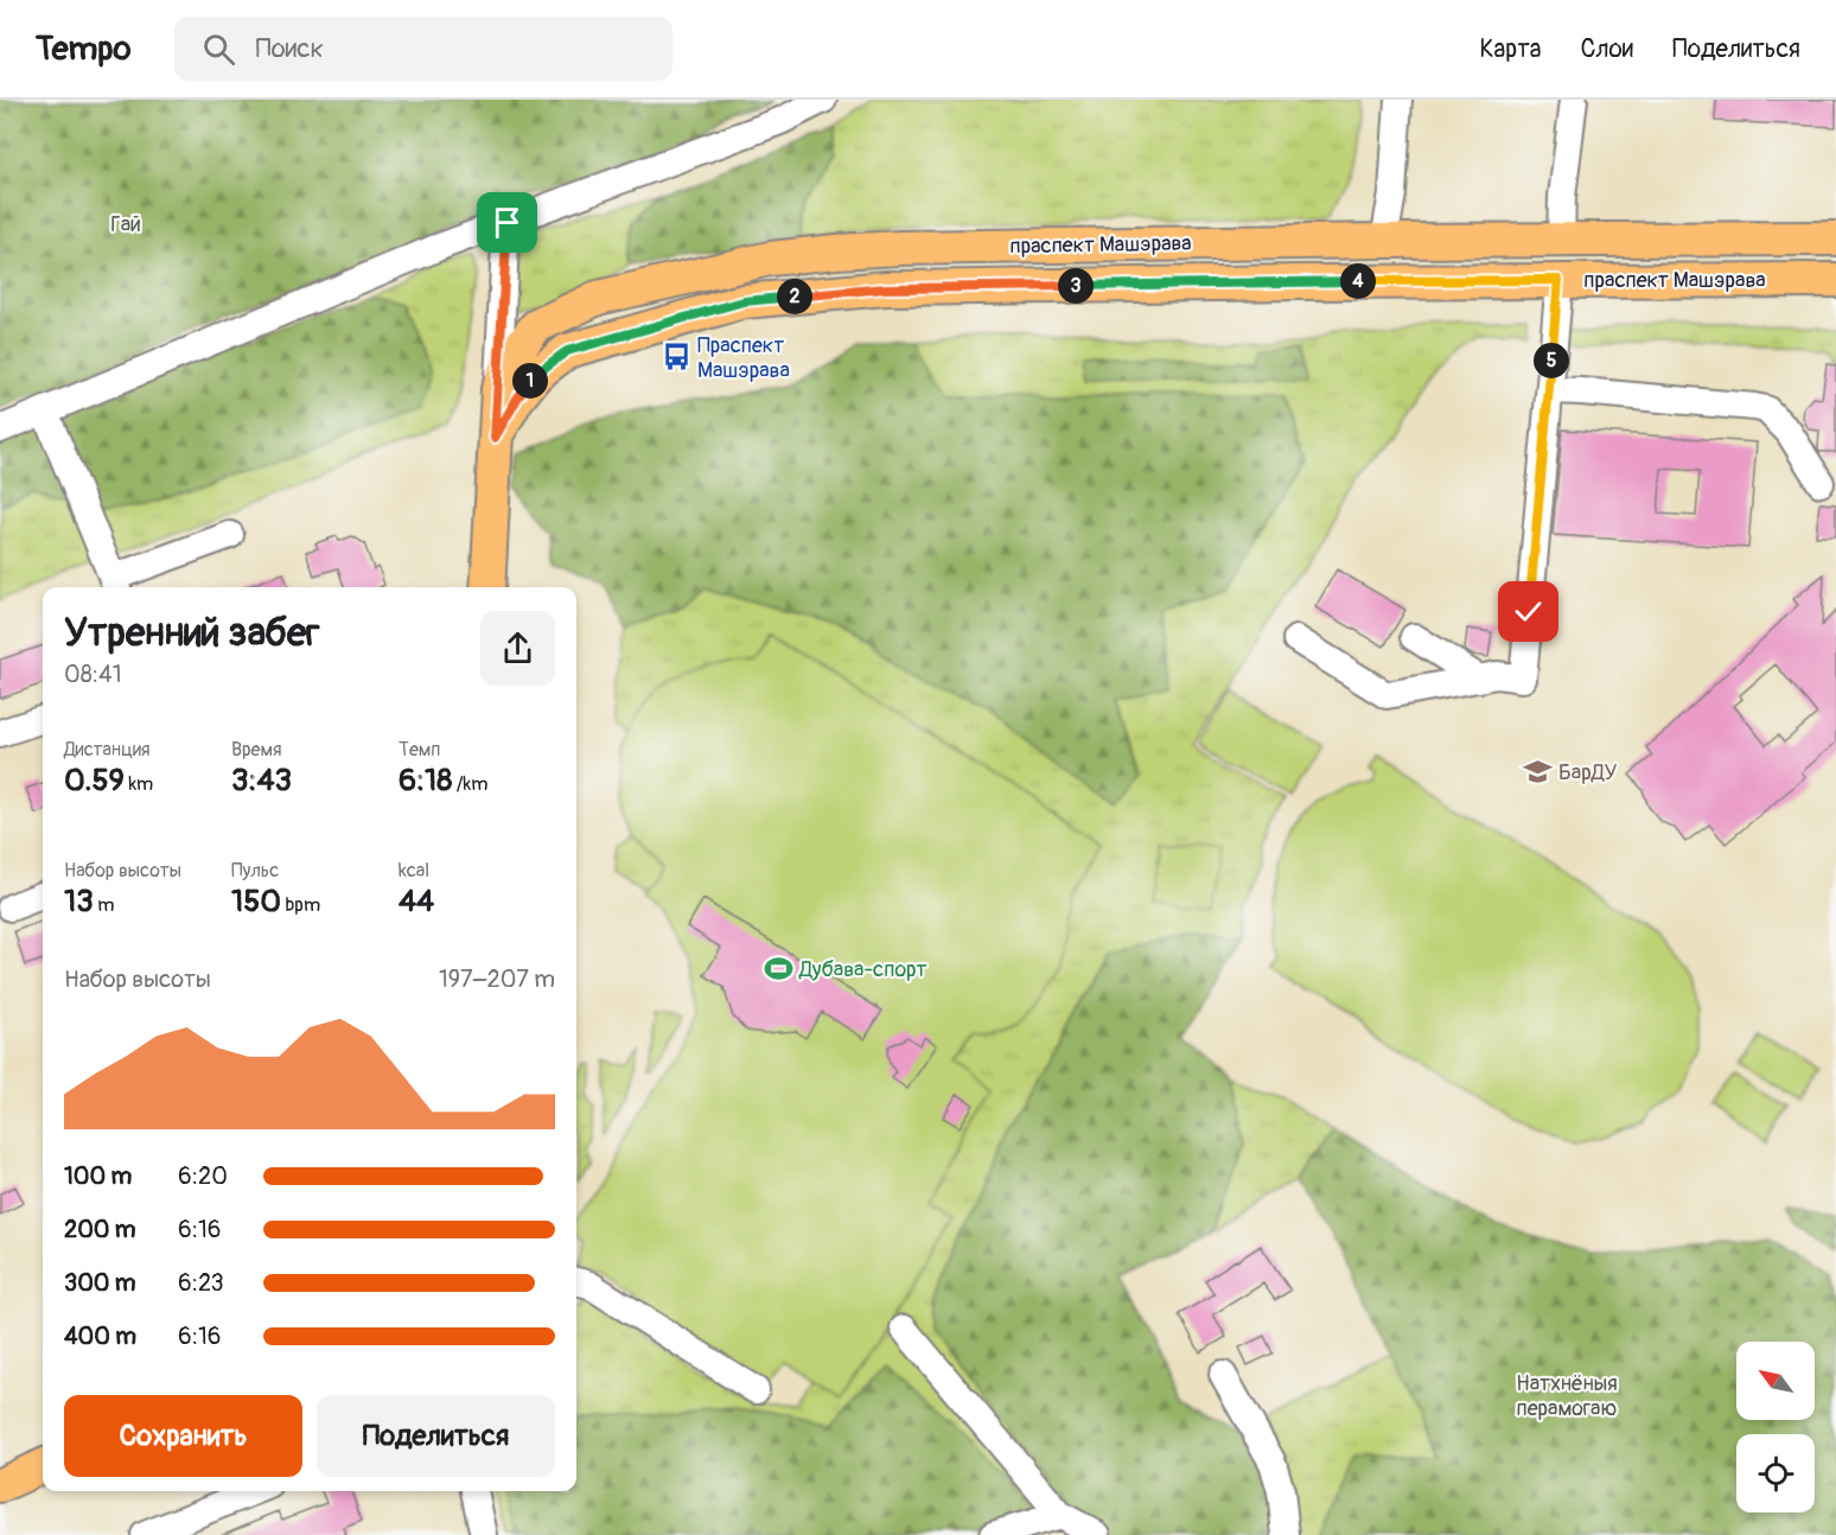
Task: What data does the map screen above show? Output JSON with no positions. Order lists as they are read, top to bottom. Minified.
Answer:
{"streets":{"main road":["праспект Машэрава"]},"parks":["Гай","Натхнёныя перамогаю"],"places":{"bus stop":["Праспект Машэрава"],"school or university":["БарДУ"],"sports":["Дубава-спорт"]},"north":"top left","page":{"header":"Tempo","search":"Поиск","nav":["Карта","Слои","Поделиться"],"pins":["4","3","2","5","1"],"heading":["Утренний забег","08:41"],"stats":[["Дистанция","0.59 km"],["Время","3:43"],["Темп","6:18 /km"],["Набор высоты","13 m"],["Пульс","150 bpm"],["kcal","44"]],"chart":["Набор высоты","197–207 m"],"list":[{"name":"100 m","note":"6:20"},{"name":"200 m","note":"6:16"},{"name":"300 m","note":"6:23"},{"name":"400 m","note":"6:16"}],"buttons":["Сохранить","Поделиться"]}}
